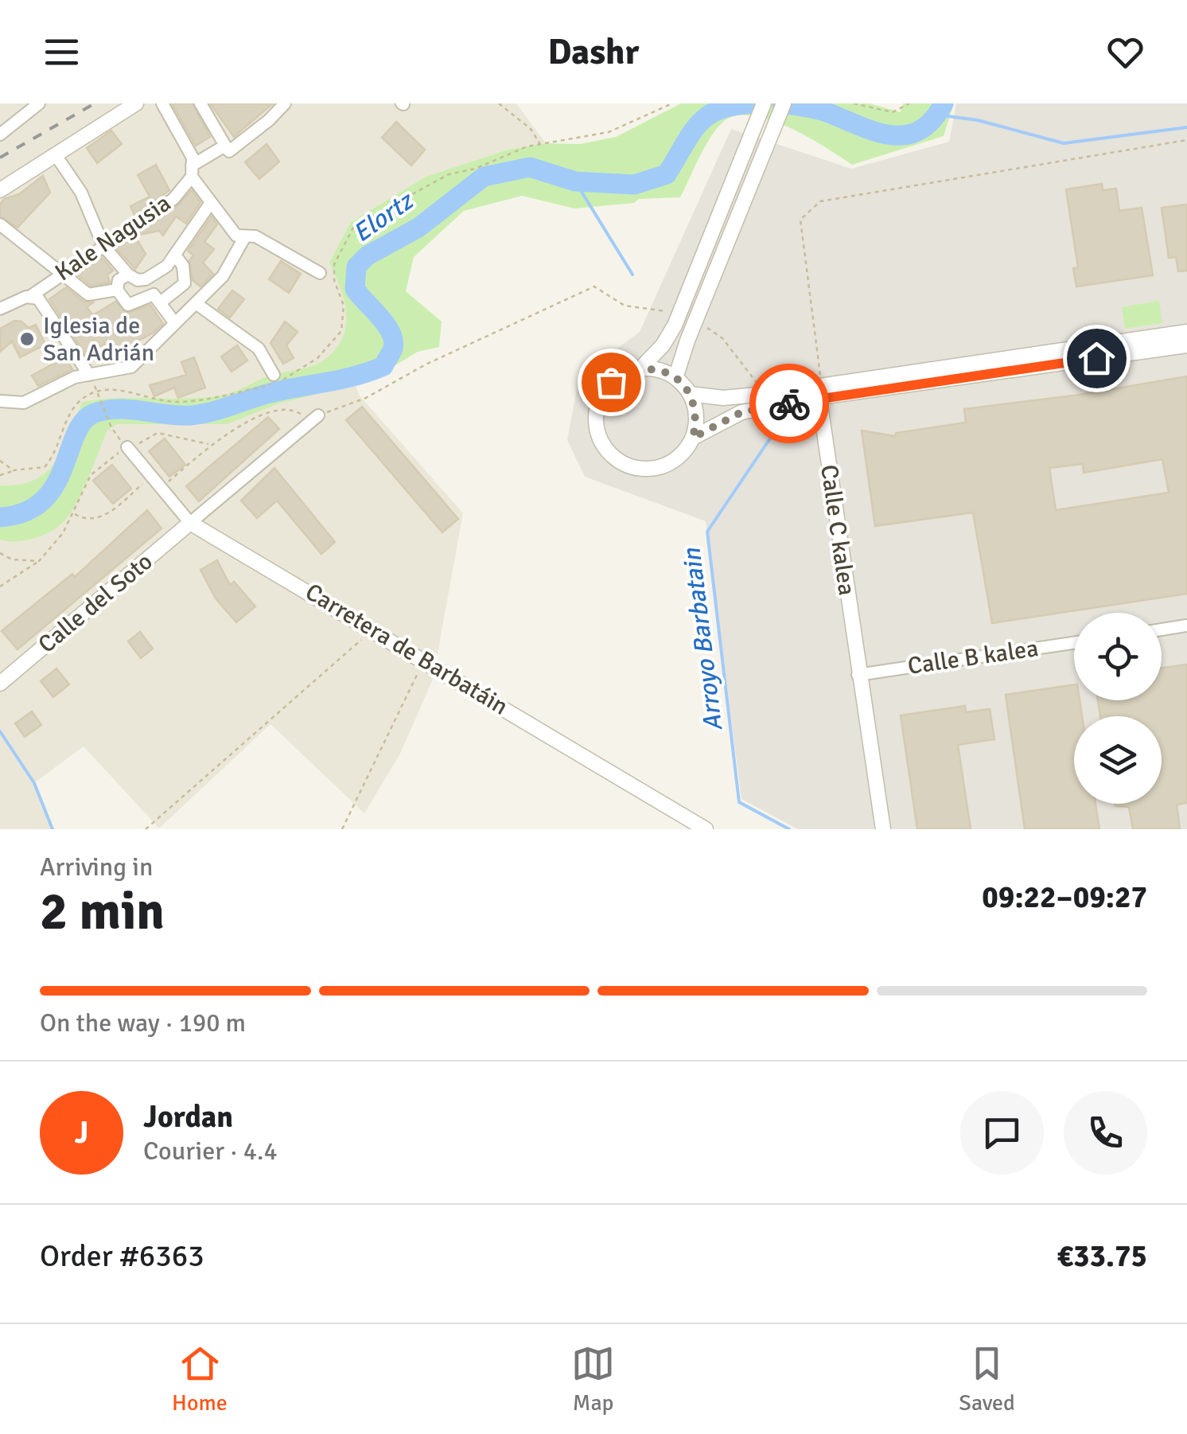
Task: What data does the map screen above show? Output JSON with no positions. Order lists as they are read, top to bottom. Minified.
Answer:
{"streets":{"street":["Kale Nagusia","Calle C kalea","Calle del Soto","Carretera de Barbatáin","Calle B kalea"]},"crossings":[["Calle C kalea","Calle B kalea"],["Calle del Soto","Carretera de Barbatáin"]],"water":["Elortz","Arroyo Barbatain"],"places":["Iglesia de San Adrián"],"page":{"header":"Dashr","heading":["2 min","Arriving in","09:22–09:27"],"panel":["Jordan","Courier · 4.4","Order #6363","€33.75"],"bar":"On the way · 190 m","round":"J","tabs":["Home","Map","Saved"]}}
